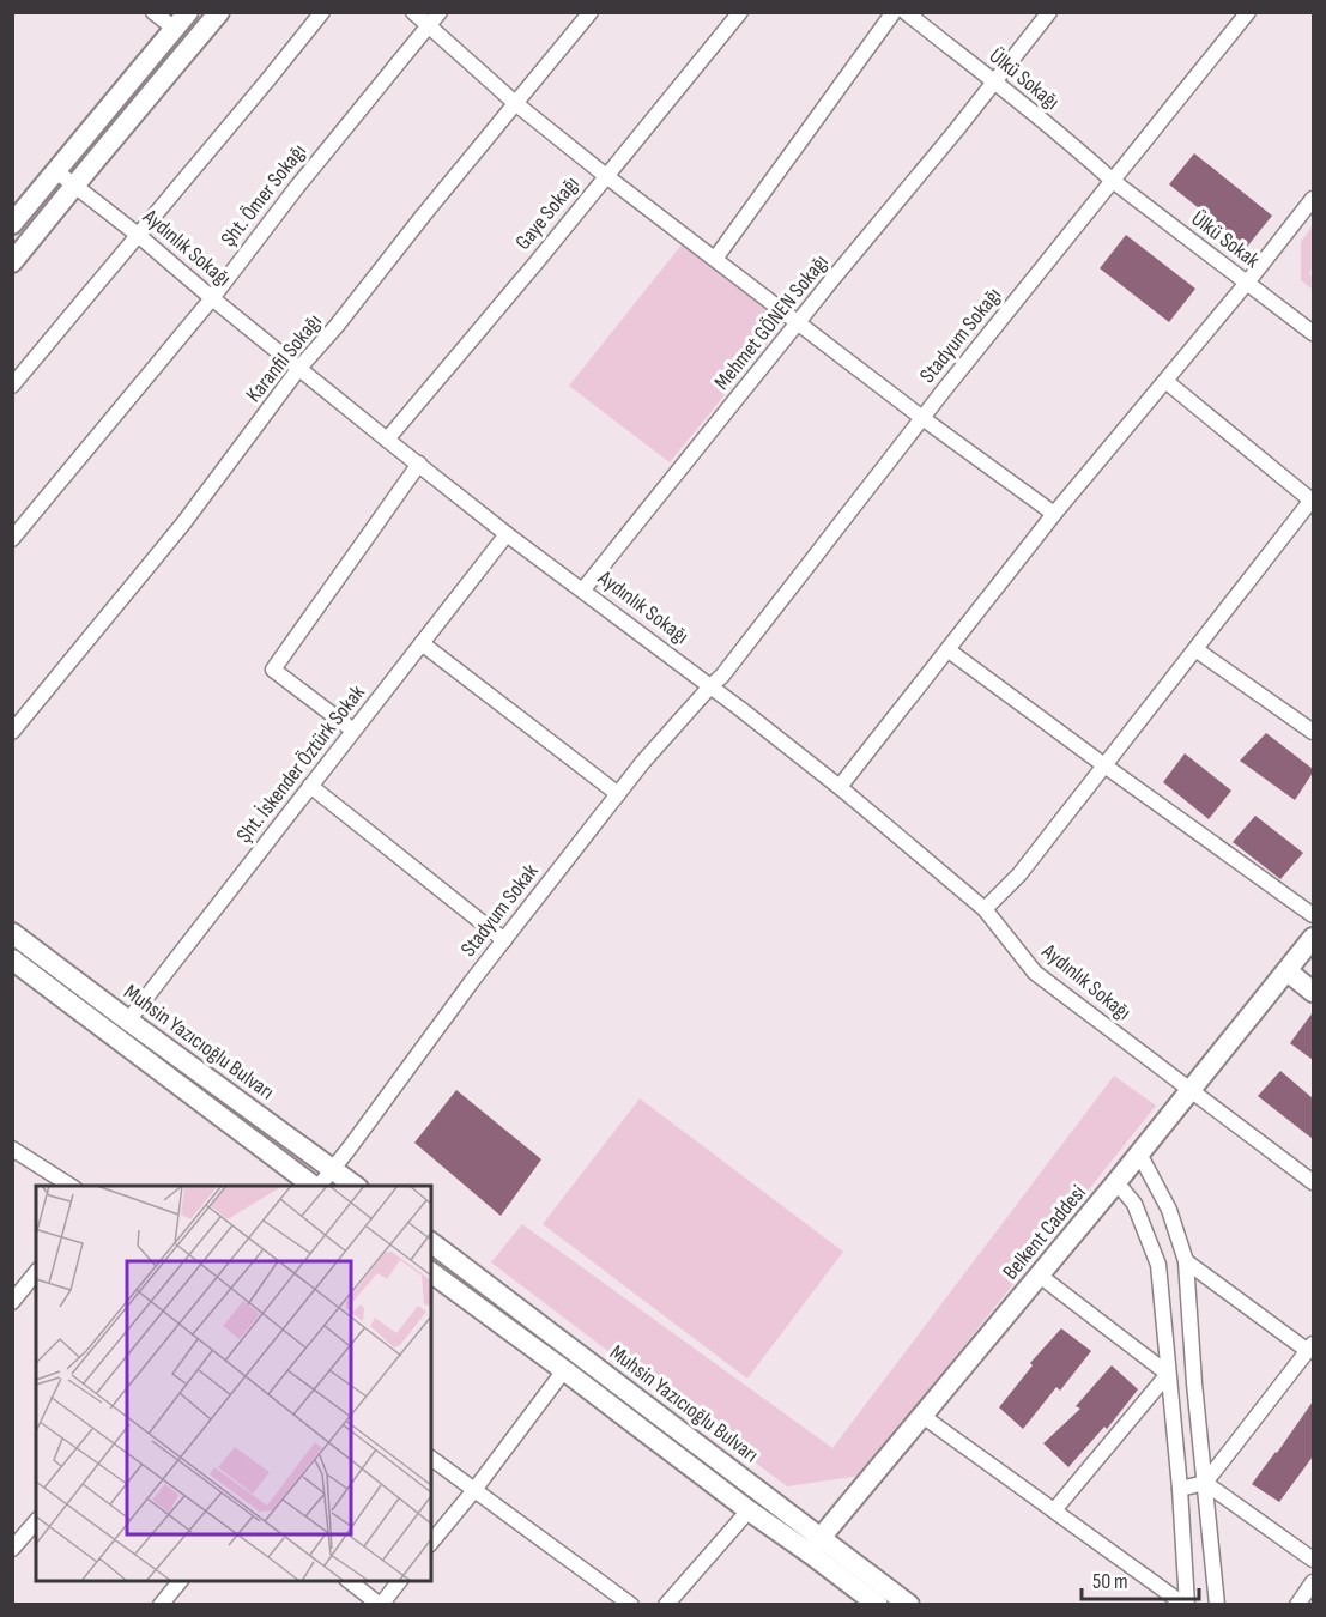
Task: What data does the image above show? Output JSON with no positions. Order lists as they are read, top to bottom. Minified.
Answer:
{"streets":{"main road":["Muhsin Yazıcıoğlu Bulvarı","Belkent Caddesi"],"street":["Ülkü Sokağı","Şht. Ömer Sokağı","Gaye Sokağı","Ülkü Sokak","Aydınlık Sokağı","Mehmet GÖNEN Sokağı","Stadyum Sokağı","Karanfil Sokağı","Şht. İskender Öztürk Sokak","Stadyum Sokak"]},"crossings":[["Ülkü Sokağı","Ülkü Sokak"],["Ülkü Sokağı","Mehmet GÖNEN Sokağı"],["Ülkü Sokağı","Stadyum Sokağı"],["Şht. Ömer Sokağı","Aydınlık Sokağı"],["Gaye Sokağı","Aydınlık Sokağı"],["Ülkü Sokak","Stadyum Sokağı"],["Aydınlık Sokağı","Mehmet GÖNEN Sokağı"],["Aydınlık Sokağı","Stadyum Sokağı"],["Aydınlık Sokağı","Karanfil Sokağı"],["Aydınlık Sokağı","Şht. İskender Öztürk Sokak"],["Aydınlık Sokağı","Stadyum Sokak"],["Aydınlık Sokağı","Belkent Caddesi"],["Stadyum Sokağı","Stadyum Sokak"],["Şht. İskender Öztürk Sokak","Muhsin Yazıcıoğlu Bulvarı"],["Stadyum Sokak","Muhsin Yazıcıoğlu Bulvarı"],["Muhsin Yazıcıoğlu Bulvarı","Belkent Caddesi"]],"scale_bar":"50 m"}
